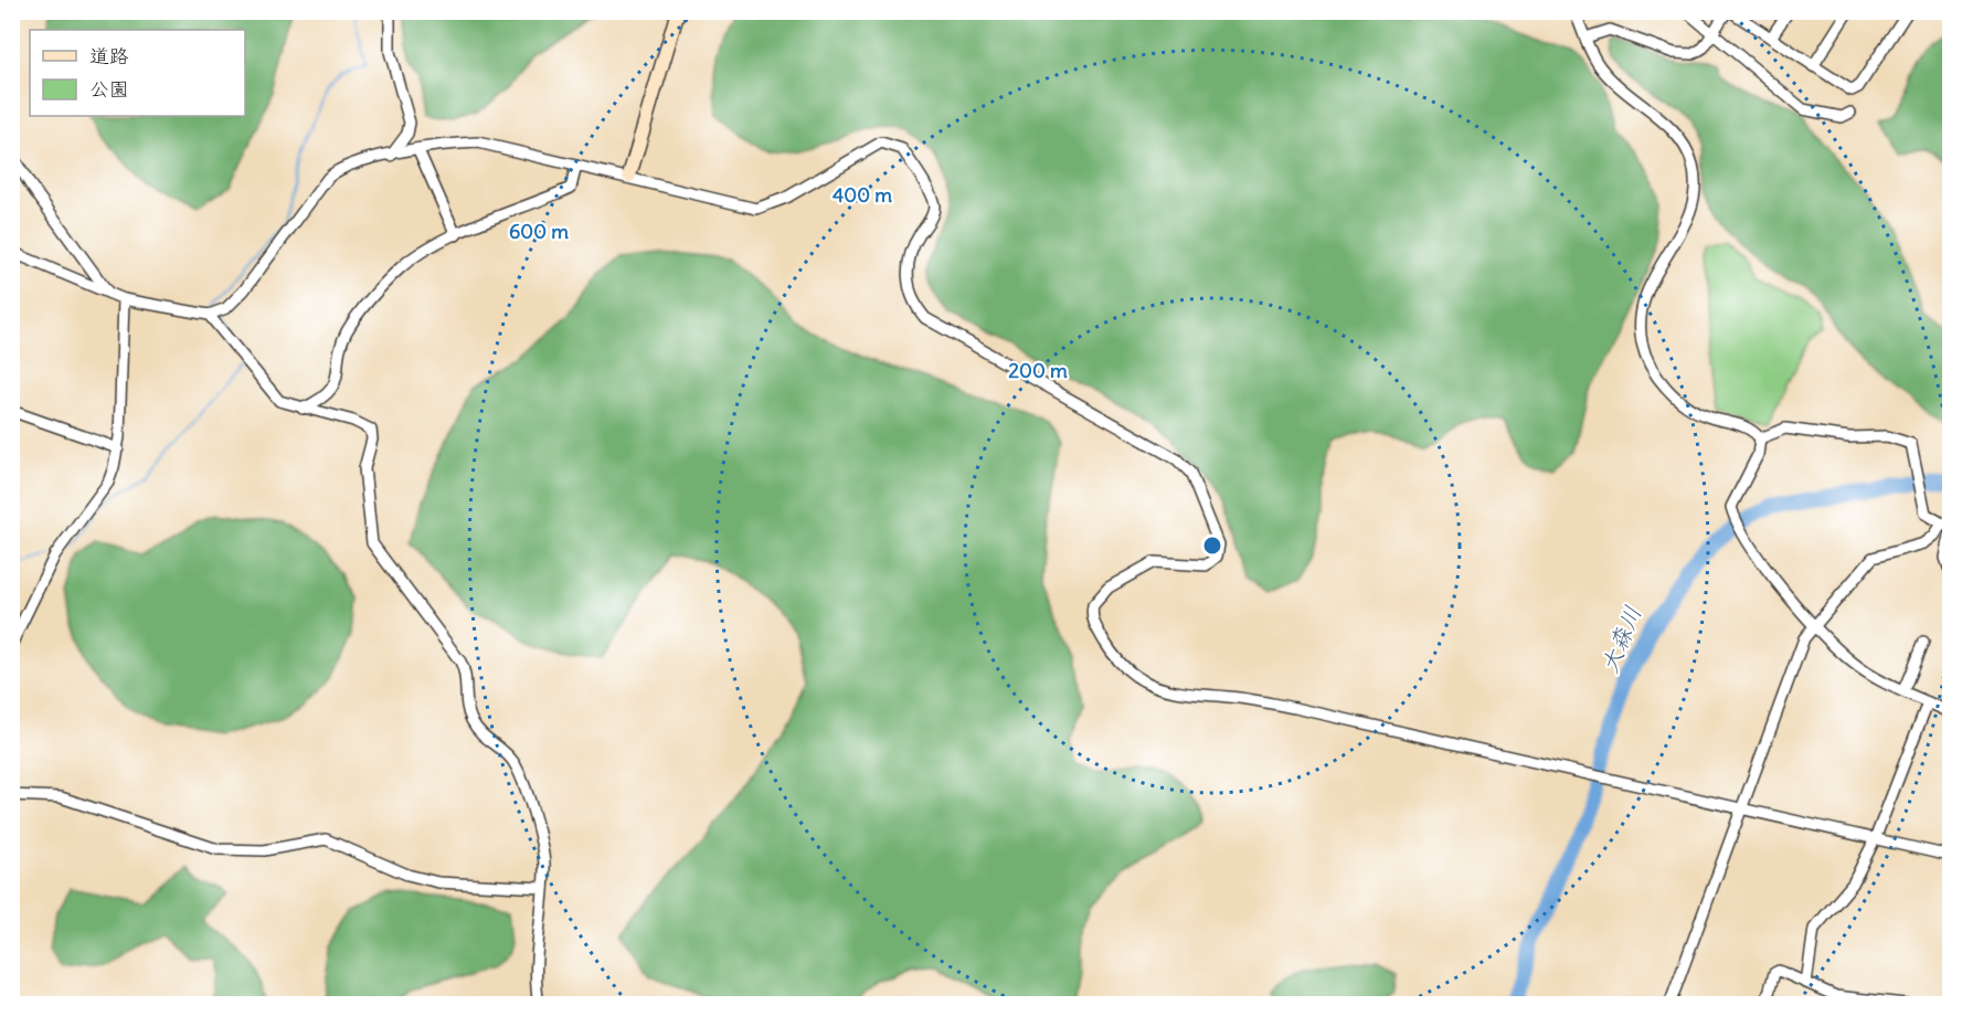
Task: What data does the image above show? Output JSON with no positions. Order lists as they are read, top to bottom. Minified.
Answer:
{"water":["大森川"],"legend":["道路","公園"],"rings":["400 m","600 m","200 m"]}
